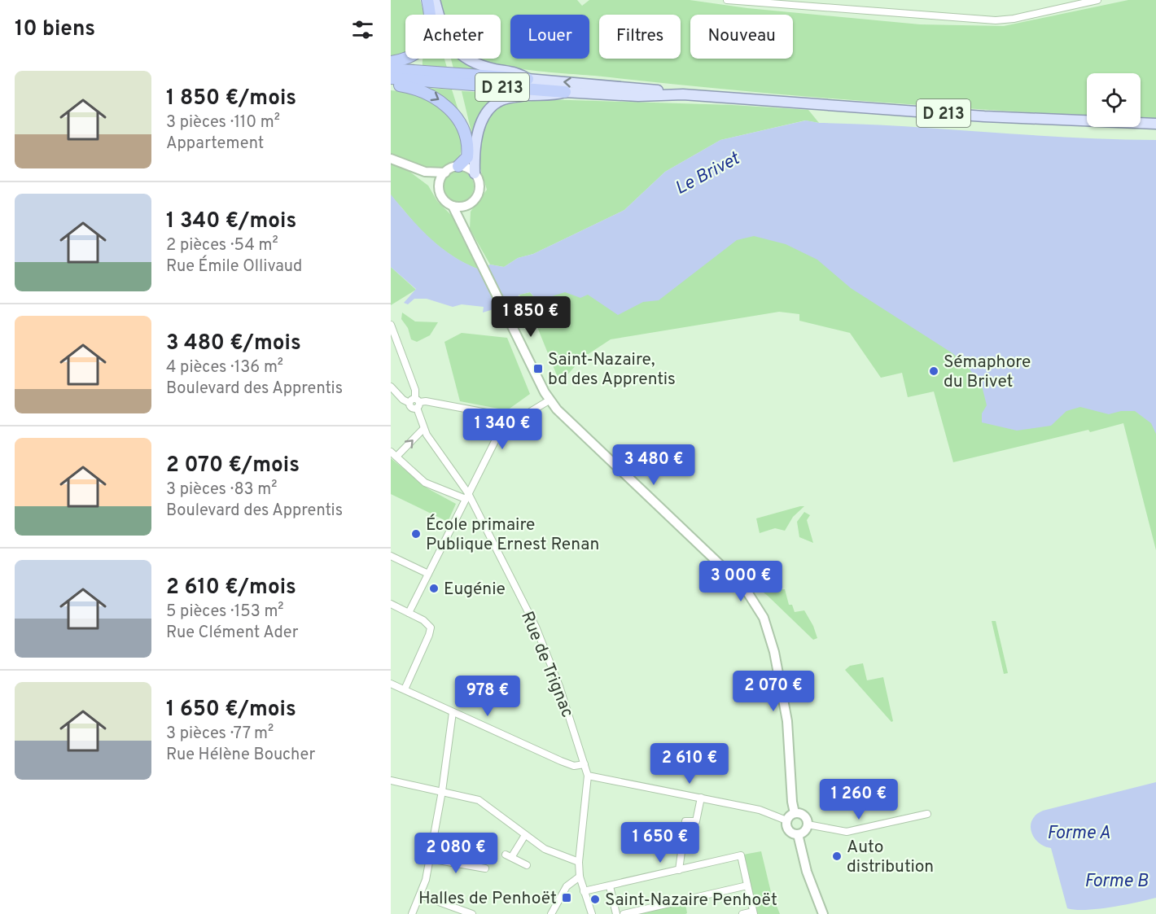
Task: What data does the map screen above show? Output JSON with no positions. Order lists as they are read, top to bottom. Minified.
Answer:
{"streets":{"highway":["D 213"],"street":["Rue de Trignac"]},"water":["Le Brivet","Forme A","Forme B"],"places":{"transit":["Saint-Nazaire, bd des Apprentis","Halles de Penhoët"],"other":["Sémaphore du Brivet","École primaire Publique Ernest Renan","Eugénie","Auto distribution","Saint-Nazaire Penhoët"]},"page":{"heading":"10 biens","chip":["Acheter","Louer","Filtres","Nouveau"],"list":[{"name":"1 850 €/mois","note":"3 pièces · 110 m² · Appartement"},{"name":"1 340 €/mois","note":"2 pièces · 54 m² · Rue Émile Ollivaud"},{"name":"3 480 €/mois","note":"4 pièces · 136 m² · Boulevard des Apprentis"},{"name":"2 070 €/mois","note":"3 pièces · 83 m² · Boulevard des Apprentis"},{"name":"2 610 €/mois","note":"5 pièces · 153 m² · Rue Clément Ader"},{"name":"1 650 €/mois","note":"3 pièces · 77 m² · Rue Hélène Boucher"}],"price":["1 850 €","1 340 €","3 480 €","3 000 €","2 070 €","978 €","2 610 €","1 260 €","1 650 €","2 080 €"]}}
